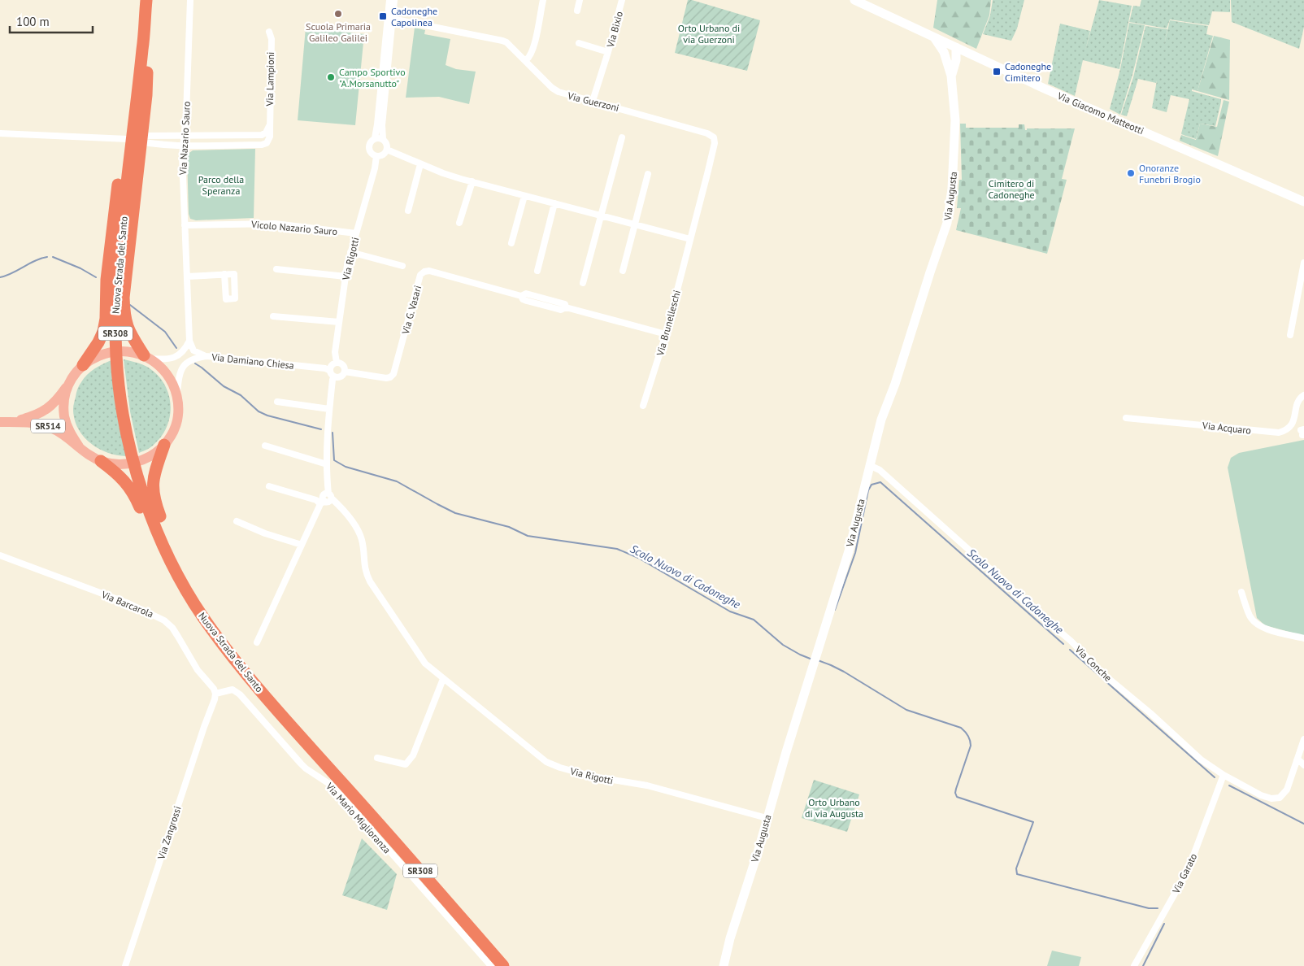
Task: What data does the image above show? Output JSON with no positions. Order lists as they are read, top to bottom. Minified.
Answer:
{"streets":{"highway":["Nuova Strada del Santo","SR308"],"main road":["SR514"],"street":["Via Bixio","Via Lampioni","Via Guerzoni","Via Giacomo Matteotti","Via Nazario Sauro","Via Augusta","Vicolo Nazario Sauro","Via Rigotti","Via G. Vasari","Via Brunelleschi","Via Damiano Chiesa","Via Acquaro","Via Barcarola","Via Conche","Via Mario Miglioranza","Via Zangrossi","Via Garato"]},"crossings":[["Via Lampioni","Via Nazario Sauro"],["Via Guerzoni","Via Rigotti"],["Via Guerzoni","Via Brunelleschi"],["Via Giacomo Matteotti","Via Augusta"],["Via Nazario Sauro","Vicolo Nazario Sauro"],["Via Augusta","Via Rigotti"],["Via Augusta","Via Conche"],["Vicolo Nazario Sauro","Via Rigotti"],["Via Rigotti","Via G. Vasari"],["Via Rigotti","Via Damiano Chiesa"],["Via G. Vasari","Via Brunelleschi"],["Via G. Vasari","Via Damiano Chiesa"],["Via Damiano Chiesa","SR514"],["Via Barcarola","Via Mario Miglioranza"],["Via Barcarola","Via Zangrossi"],["Via Conche","Via Garato"],["Via Mario Miglioranza","Via Zangrossi"]],"water":["Scolo Nuovo di Cadoneghe"],"parks":["Orto Urbano di via Guerzoni","Parco della Speranza","Cimitero di Cadoneghe","Orto Urbano di via Augusta"],"places":{"other":["Scuola Primaria Galileo Galilei","Campo Sportivo \"A.Morsanutto\"","Onoranze Funebri Brogio"],"transit":["Cadoneghe Capolinea","Cadoneghe Cimitero"]},"scale_bar":"100 m"}
